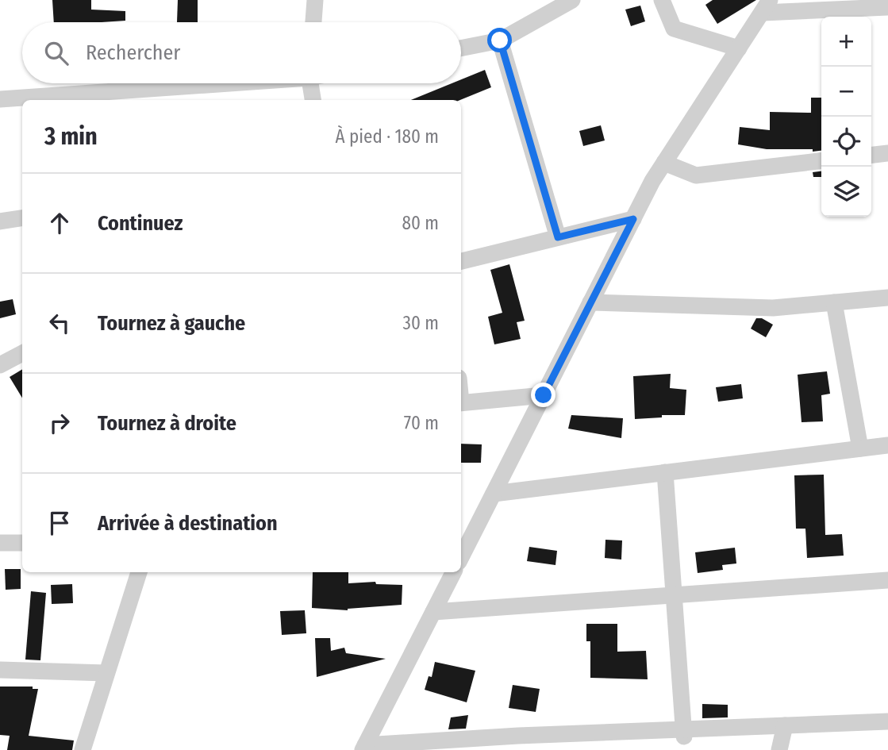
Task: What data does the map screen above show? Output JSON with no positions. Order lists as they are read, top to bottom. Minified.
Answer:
{"page":{"map_buttons":["+","−"],"search":"Rechercher","heading":["3 min","À pied · 180 m"],"list":[["Continuez","80 m"],["Tournez à gauche","30 m"],["Tournez à droite","70 m"],"Arrivée à destination"]}}
